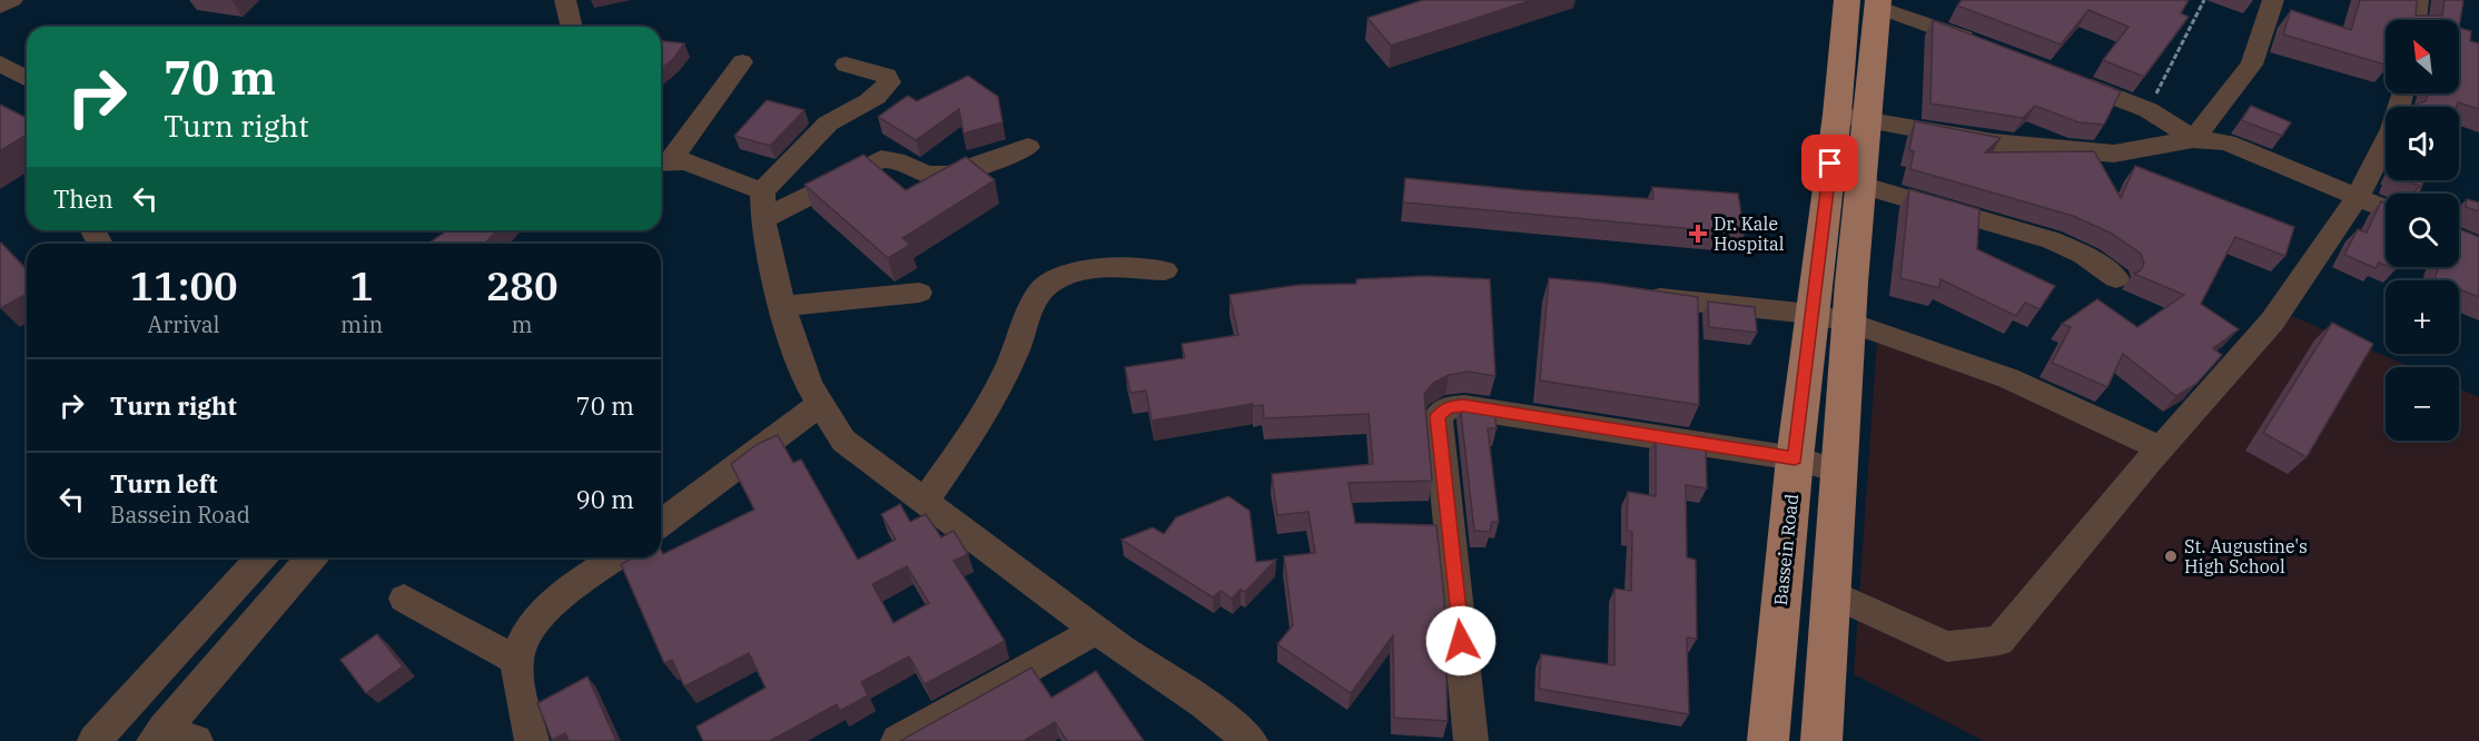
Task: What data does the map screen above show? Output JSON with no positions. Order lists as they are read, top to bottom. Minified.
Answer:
{"streets":{"main road":["Bassein Road"]},"places":{"health":["Dr. Kale Hospital"],"other":["St. Augustine's High School"]},"north":"top left","page":{"map_buttons":["+","−"],"turn":["70 m","Turn right"],"then":"Then","eta":["11:00","Arrival","1","min","280","m"],"list":[{"name":"Turn right","value":"70 m"},{"name":"Turn left","note":"Bassein Road","value":"90 m"}]}}
